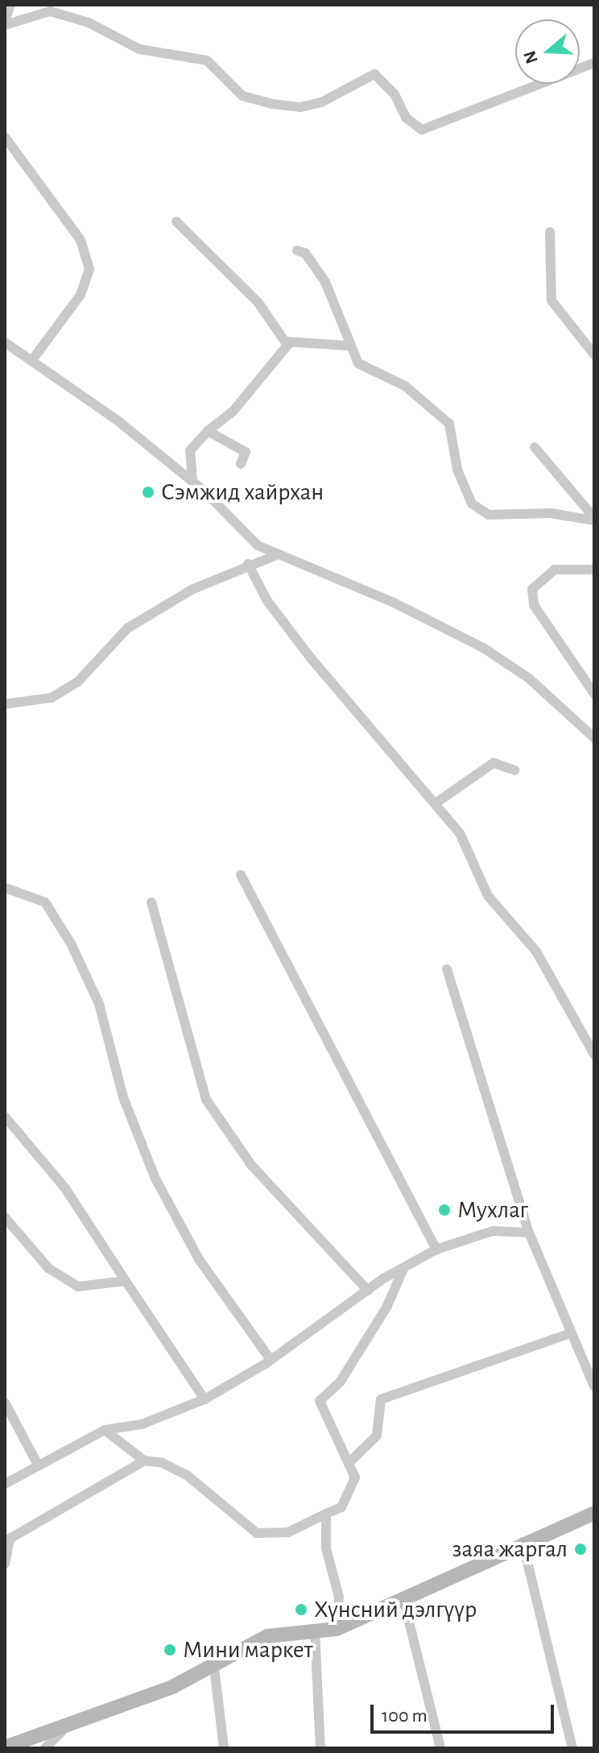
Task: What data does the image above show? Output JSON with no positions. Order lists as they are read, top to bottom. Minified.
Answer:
{"places":["Сэмжид хайрхан","Мухлаг","заяа жаргал","Хүнсний дэлгүүр","Мини маркет"],"scale_bar":"100 m","north":"left"}
